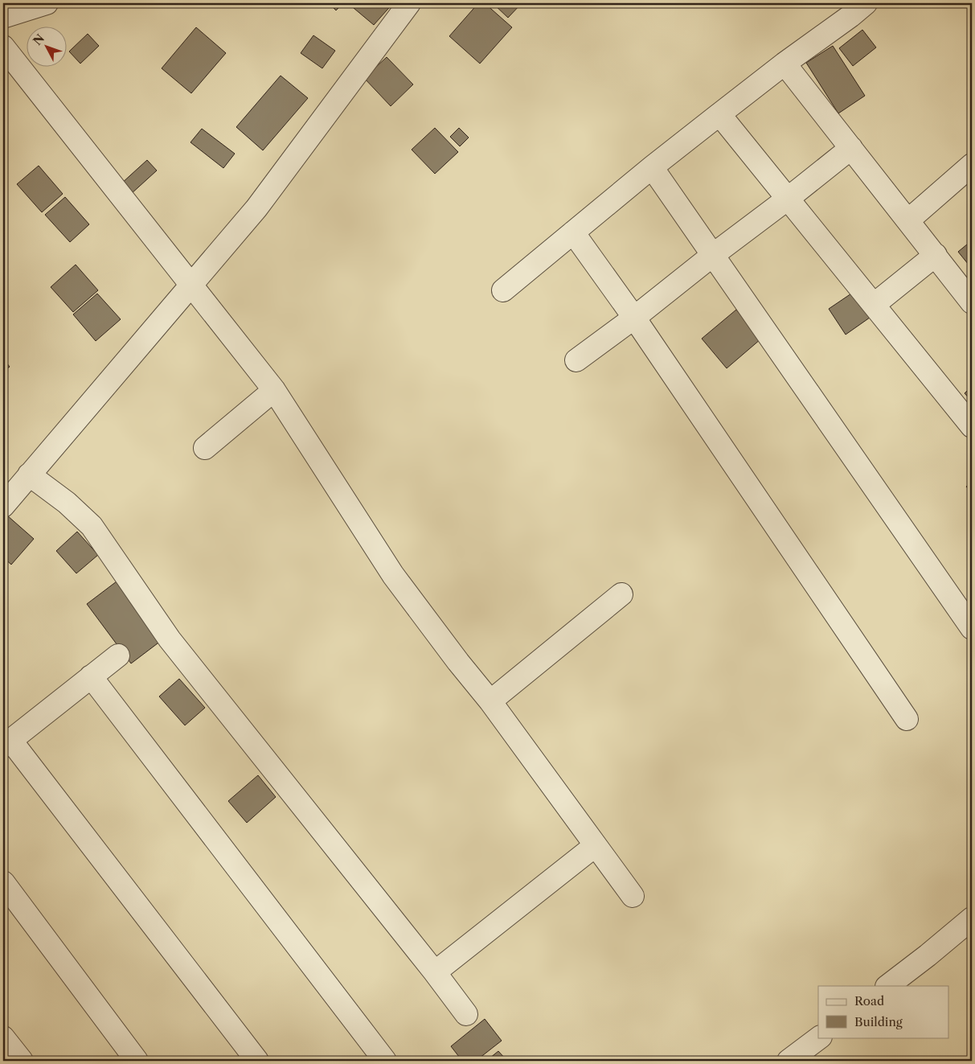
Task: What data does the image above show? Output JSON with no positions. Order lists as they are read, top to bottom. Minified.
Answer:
{"legend":["Road","Building"],"north":"top left"}
